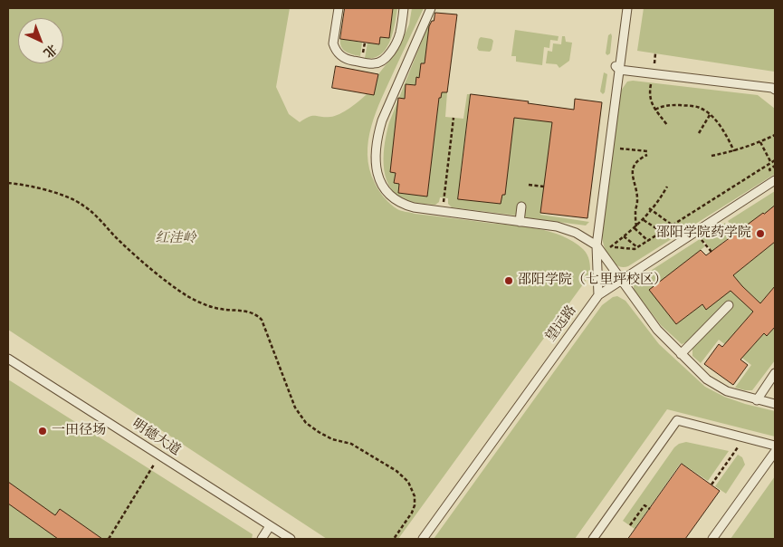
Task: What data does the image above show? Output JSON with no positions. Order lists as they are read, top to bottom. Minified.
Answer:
{"streets":{"lane":["望远路","明德大道"]},"parks":["红洼岭"],"places":["邵阳学院药学院","邵阳学院（七里坪校区）","一田径场"],"north":"bottom right"}
